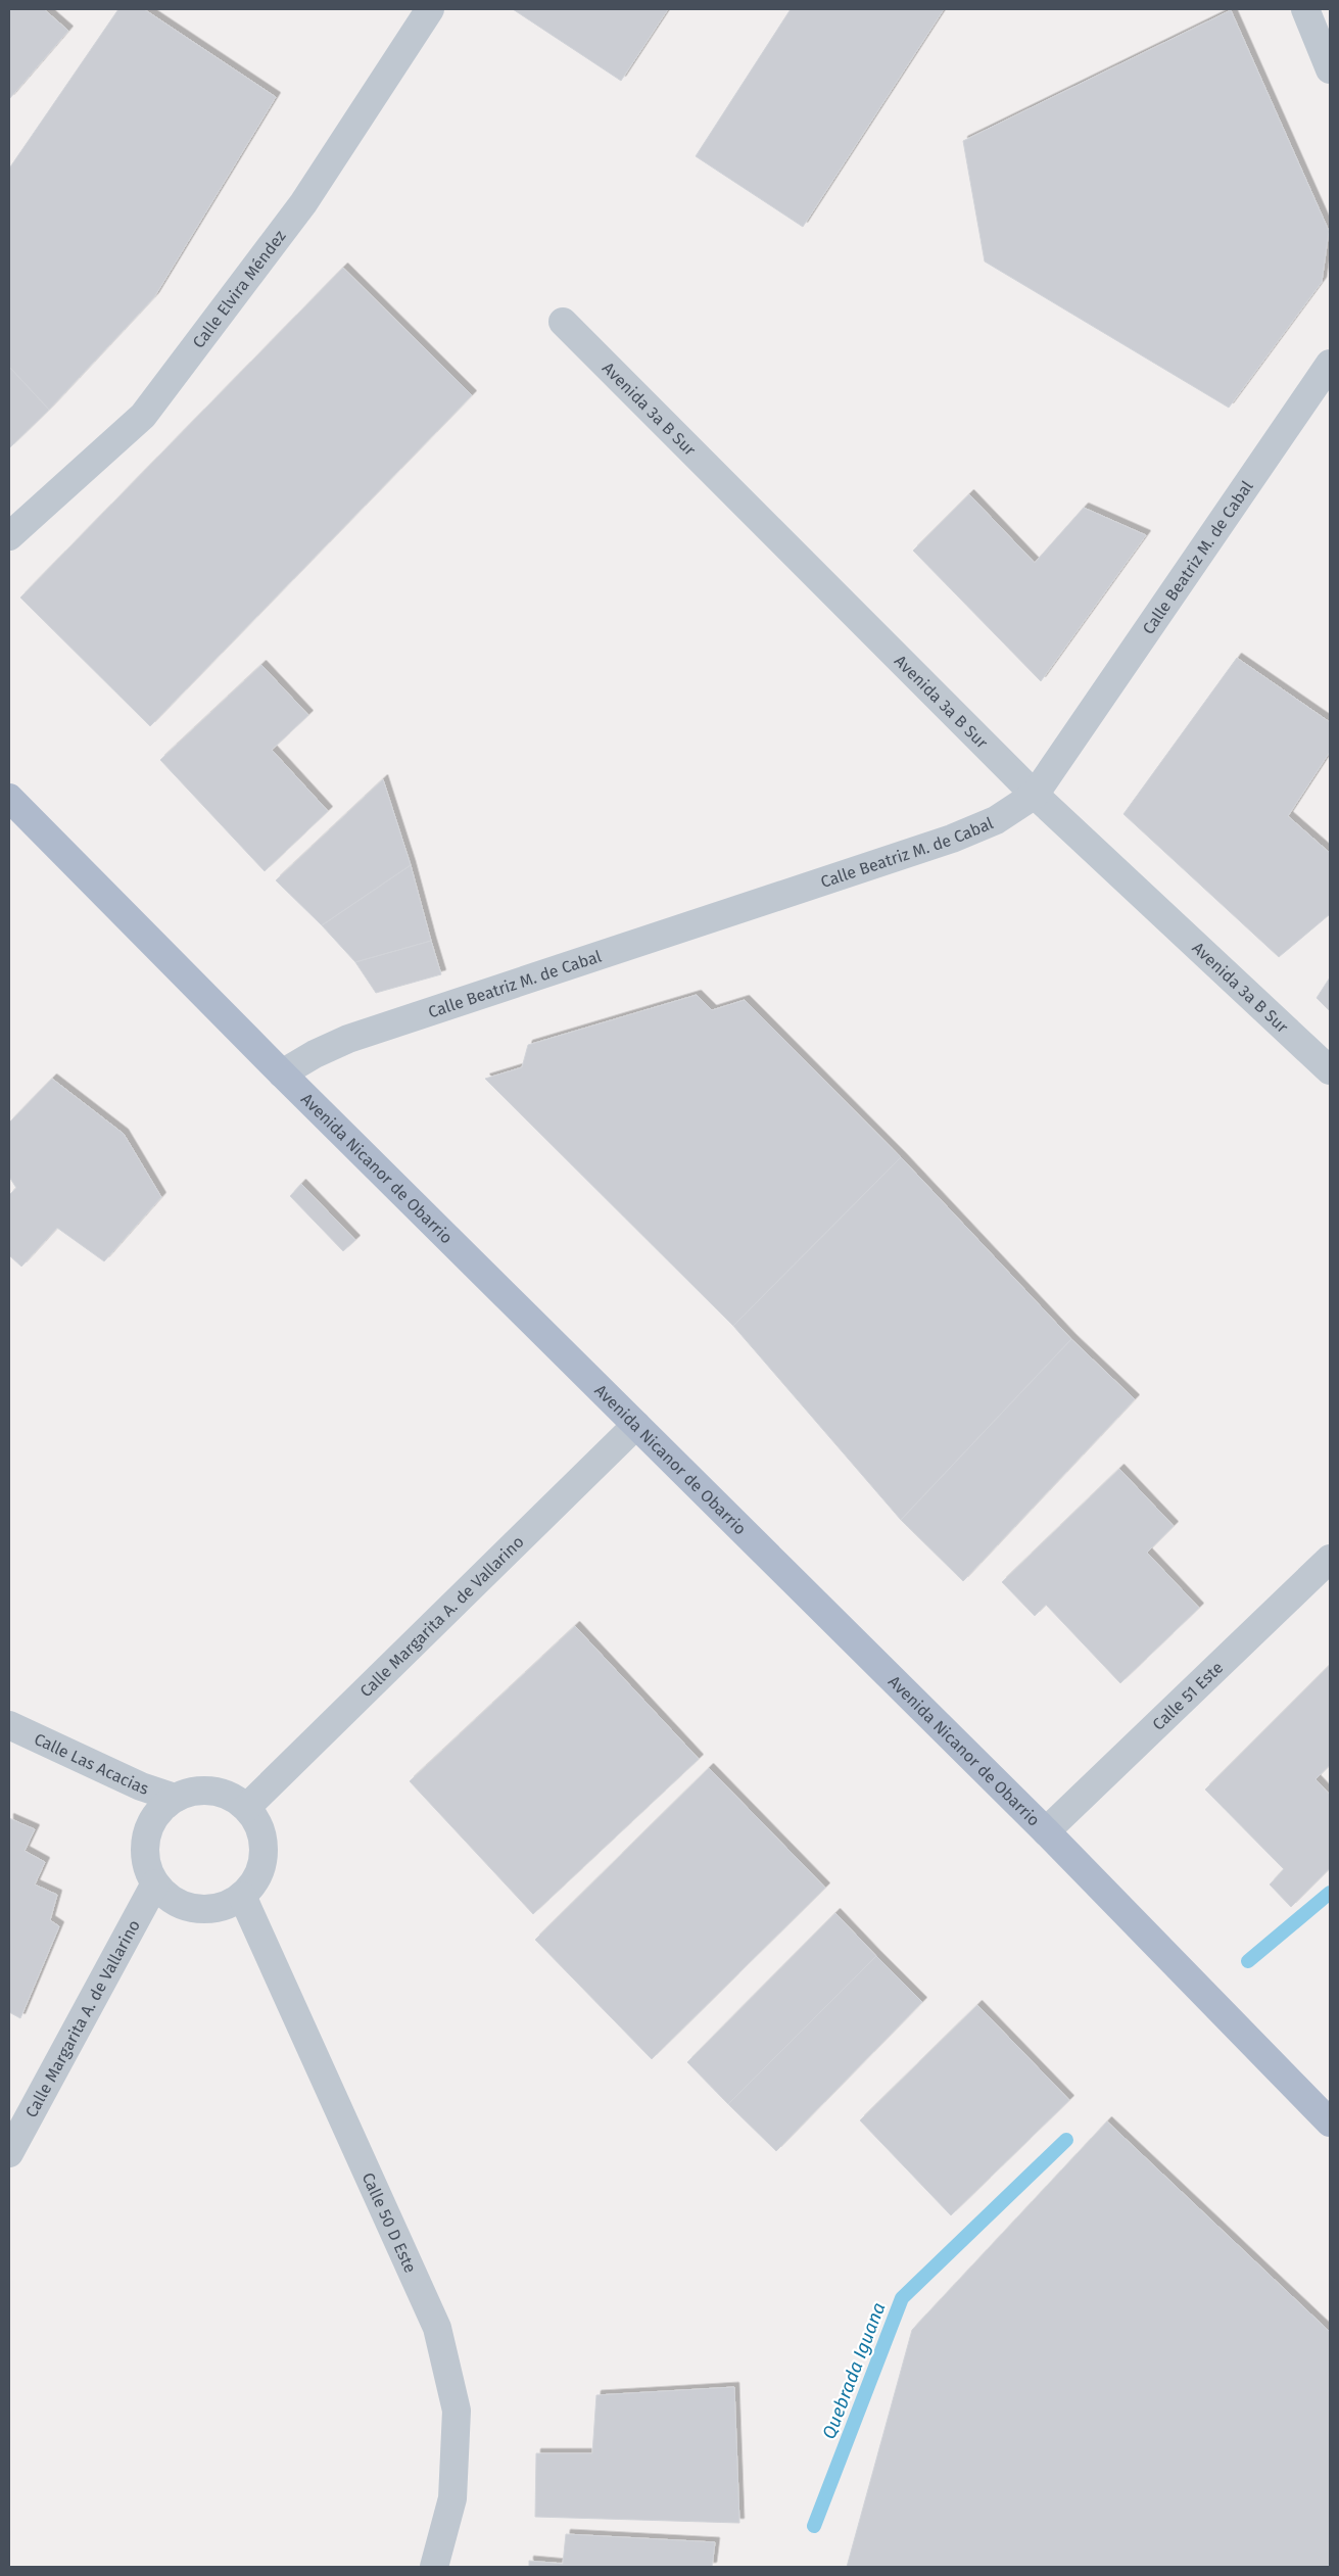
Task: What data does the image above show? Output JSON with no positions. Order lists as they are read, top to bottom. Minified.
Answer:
{"streets":{"main road":["Avenida Nicanor de Obarrio"],"street":["Calle Elvira Méndez","Avenida 3a B Sur","Calle Beatriz M. de Cabal","Calle Margarita A. de Vallarino","Calle 51 Este","Calle Las Acacias","Calle 50 D Este"]},"crossings":[["Avenida 3a B Sur","Calle Beatriz M. de Cabal"],["Calle Beatriz M. de Cabal","Avenida Nicanor de Obarrio"],["Avenida Nicanor de Obarrio","Calle Margarita A. de Vallarino"],["Avenida Nicanor de Obarrio","Calle 51 Este"],["Calle Margarita A. de Vallarino","Calle Las Acacias"],["Calle Margarita A. de Vallarino","Calle 50 D Este"],["Calle Las Acacias","Calle 50 D Este"]],"water":["Quebrada Iguana"]}
